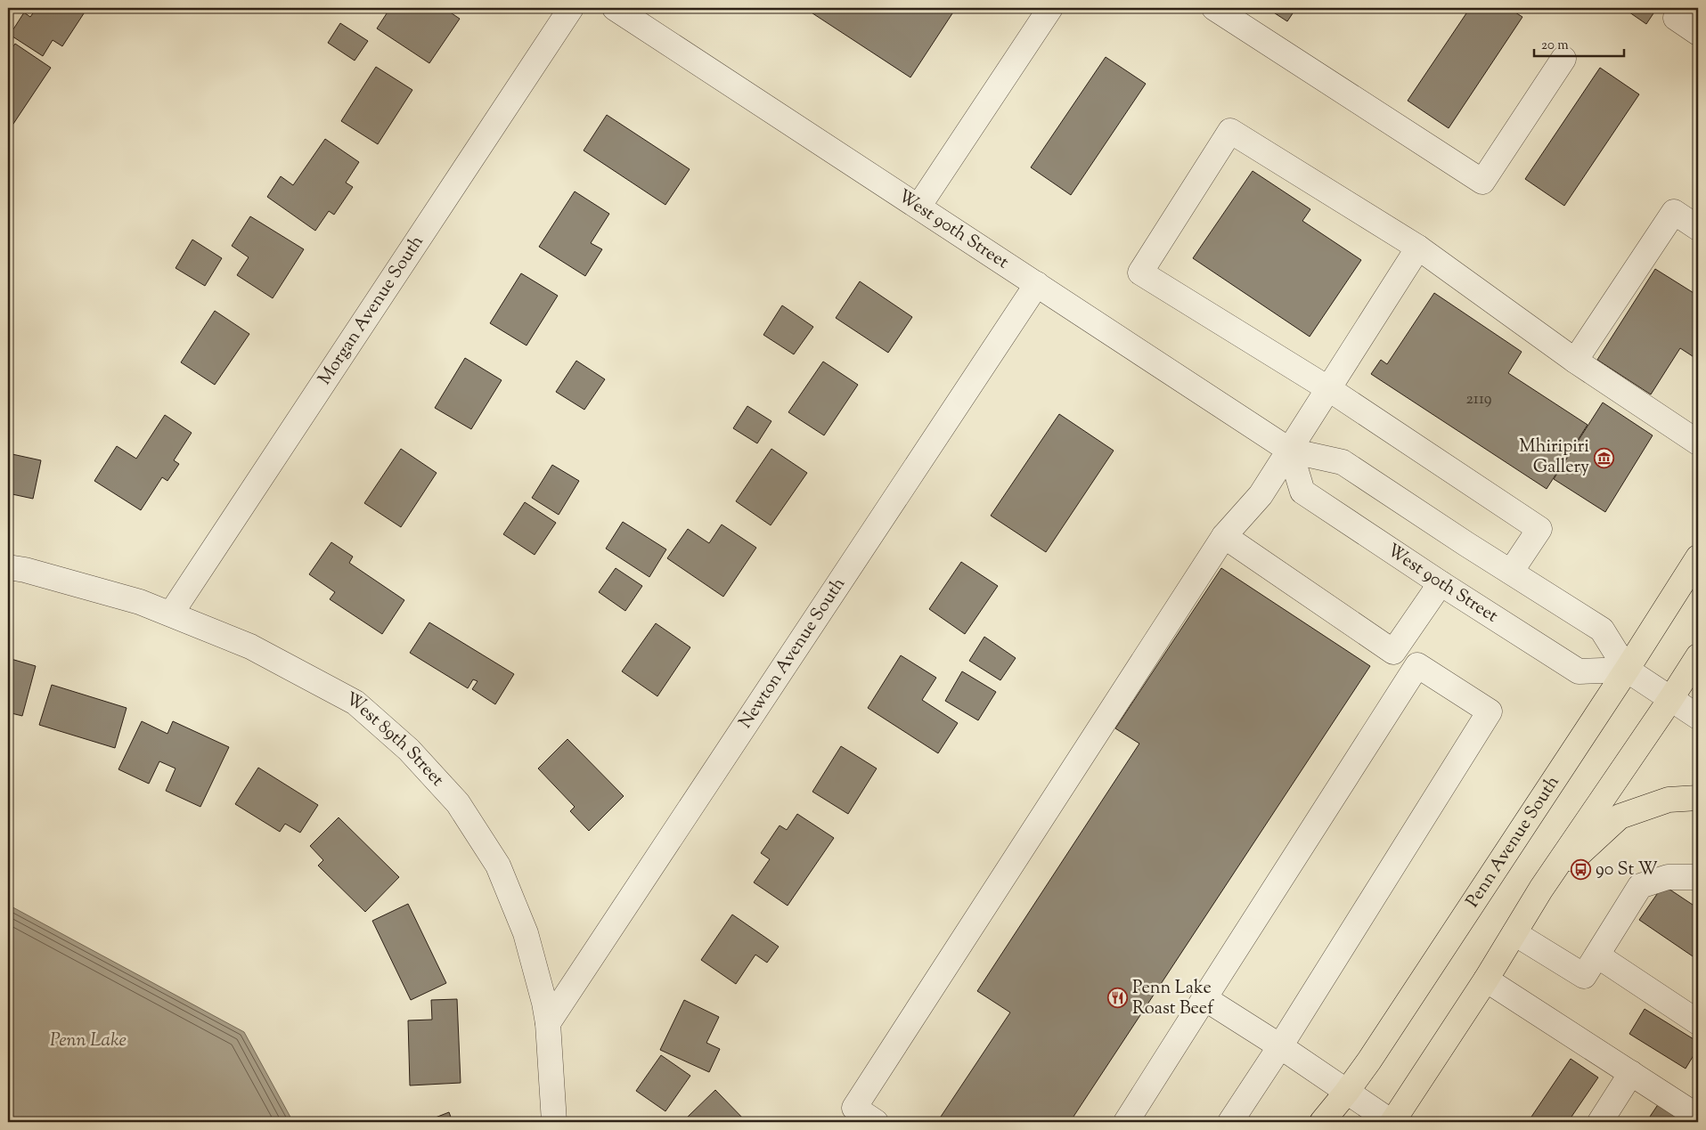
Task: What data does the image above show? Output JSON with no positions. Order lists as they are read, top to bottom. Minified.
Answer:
{"streets":{"main road":["Penn Avenue South"],"street":["West 90th Street","Morgan Avenue South","Newton Avenue South","West 89th Street"]},"crossings":[["West 90th Street","Newton Avenue South"],["West 90th Street","Penn Avenue South"],["Morgan Avenue South","West 89th Street"],["Newton Avenue South","West 89th Street"]],"water":["Penn Lake"],"places":{"museum":["Mhiripiri Gallery"],"bus stop":["90 St W"],"restaurant":["Penn Lake Roast Beef"]},"house_numbers":["2119"],"scale_bar":"20 m"}
